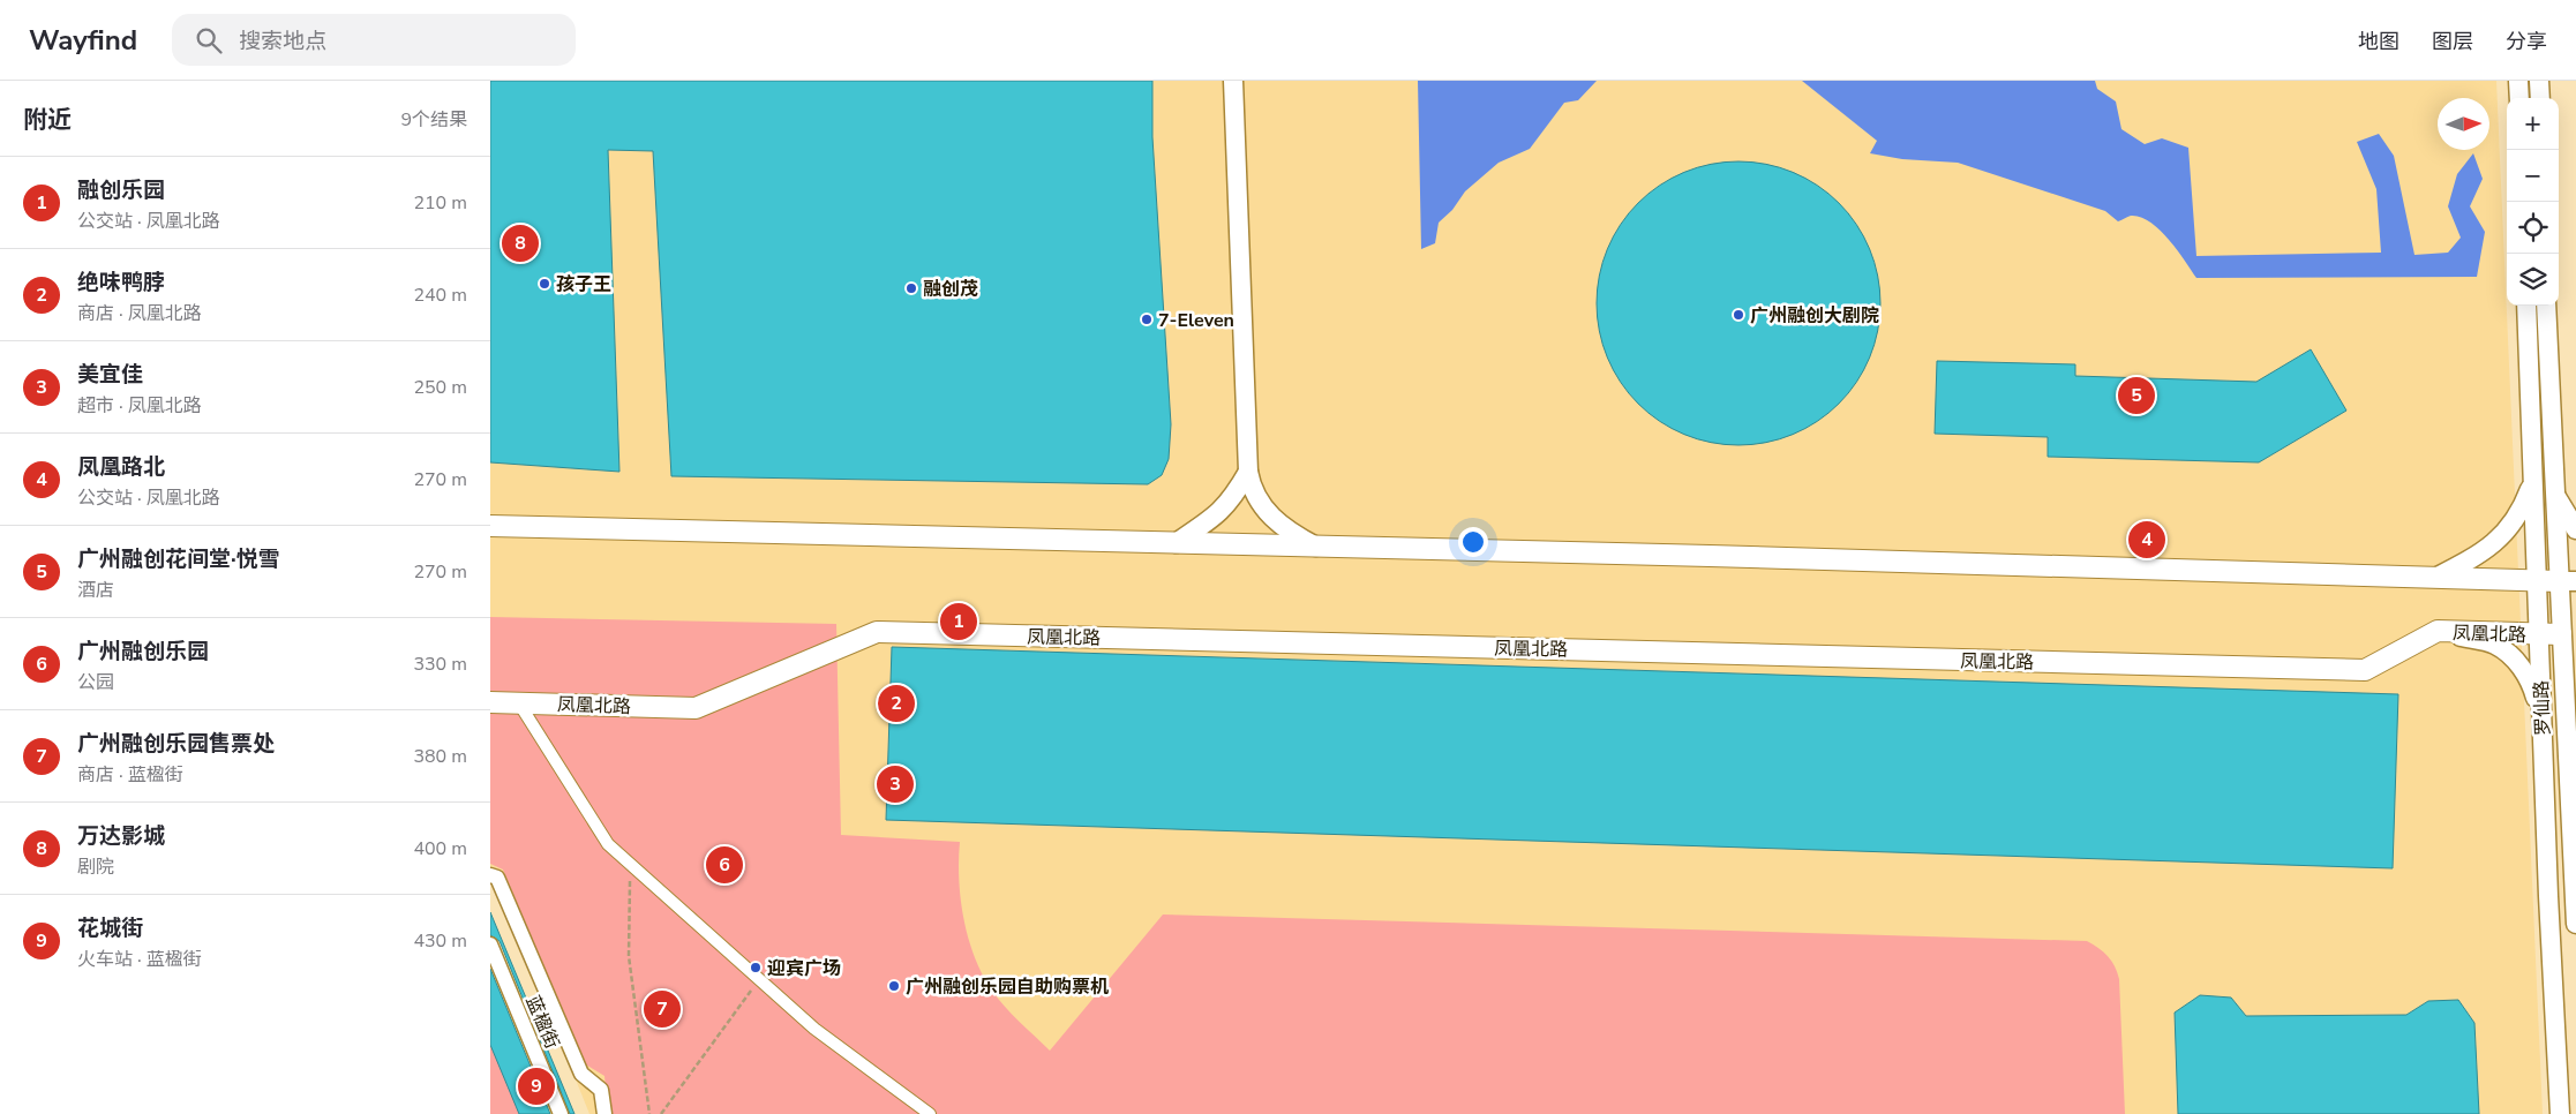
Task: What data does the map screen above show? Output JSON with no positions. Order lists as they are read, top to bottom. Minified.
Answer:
{"streets":{"main road":["凤凰北路"],"street":["罗仙路","蓝楹街"]},"crossings":[["凤凰北路","罗仙路"]],"places":["孩子王","融创茂","广州融创大剧院","7-Eleven","迎宾广场","广州融创乐园自助购票机"],"north":"right","page":{"header":"Wayfind","search":"搜索地点","nav":["地图","图层","分享"],"heading":["附近","9个结果"],"map_buttons":["+","−"],"list":[{"mark":"1","name":"融创乐园","note":"公交站 · 凤凰北路","value":"210 m"},{"mark":"2","name":"绝味鸭脖","note":"商店 · 凤凰北路","value":"240 m"},{"mark":"3","name":"美宜佳","note":"超市 · 凤凰北路","value":"250 m"},{"mark":"4","name":"凤凰路北","note":"公交站 · 凤凰北路","value":"270 m"},{"mark":"5","name":"广州融创花间堂·悦雪","note":"酒店","value":"270 m"},{"mark":"6","name":"广州融创乐园","note":"公园","value":"330 m"},{"mark":"7","name":"广州融创乐园售票处","note":"商店 · 蓝楹街","value":"380 m"},{"mark":"8","name":"万达影城","note":"剧院","value":"400 m"},{"mark":"9","name":"花城街","note":"火车站 · 蓝楹街","value":"430 m"}],"pins":["8","5","4","1","2","3","6","7","9"]}}
